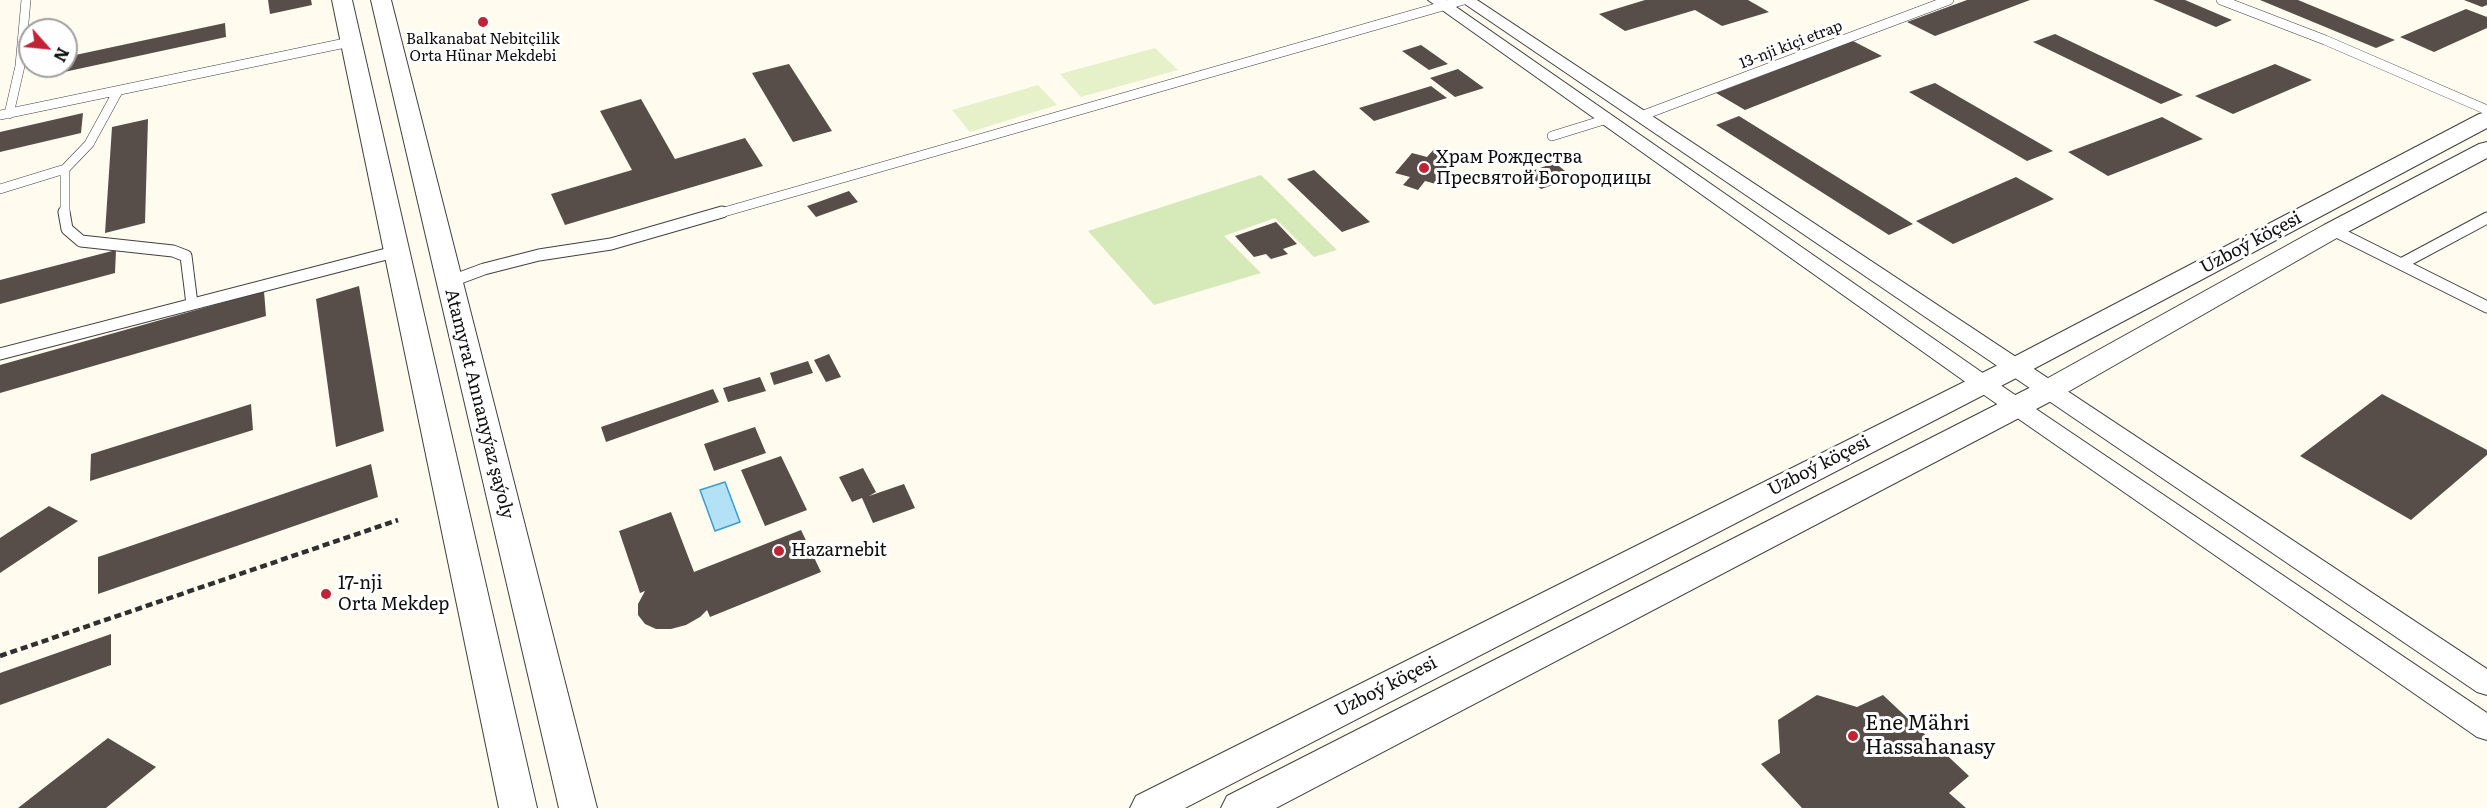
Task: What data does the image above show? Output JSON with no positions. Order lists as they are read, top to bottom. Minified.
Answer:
{"streets":{"street":["Uzboý köçesi","Atamyrat Annanyýaz şaýoly"],"lane":["13-nji kiçi etrap"]},"places":["Balkanabat Nebitçilik Orta Hünar Mekdebi","Храм Рождества Пресвятой Богородицы","Hazarnebit","17-nji Orta Mekdep","Ene Mähri Hassahanasy"],"north":"bottom right"}
